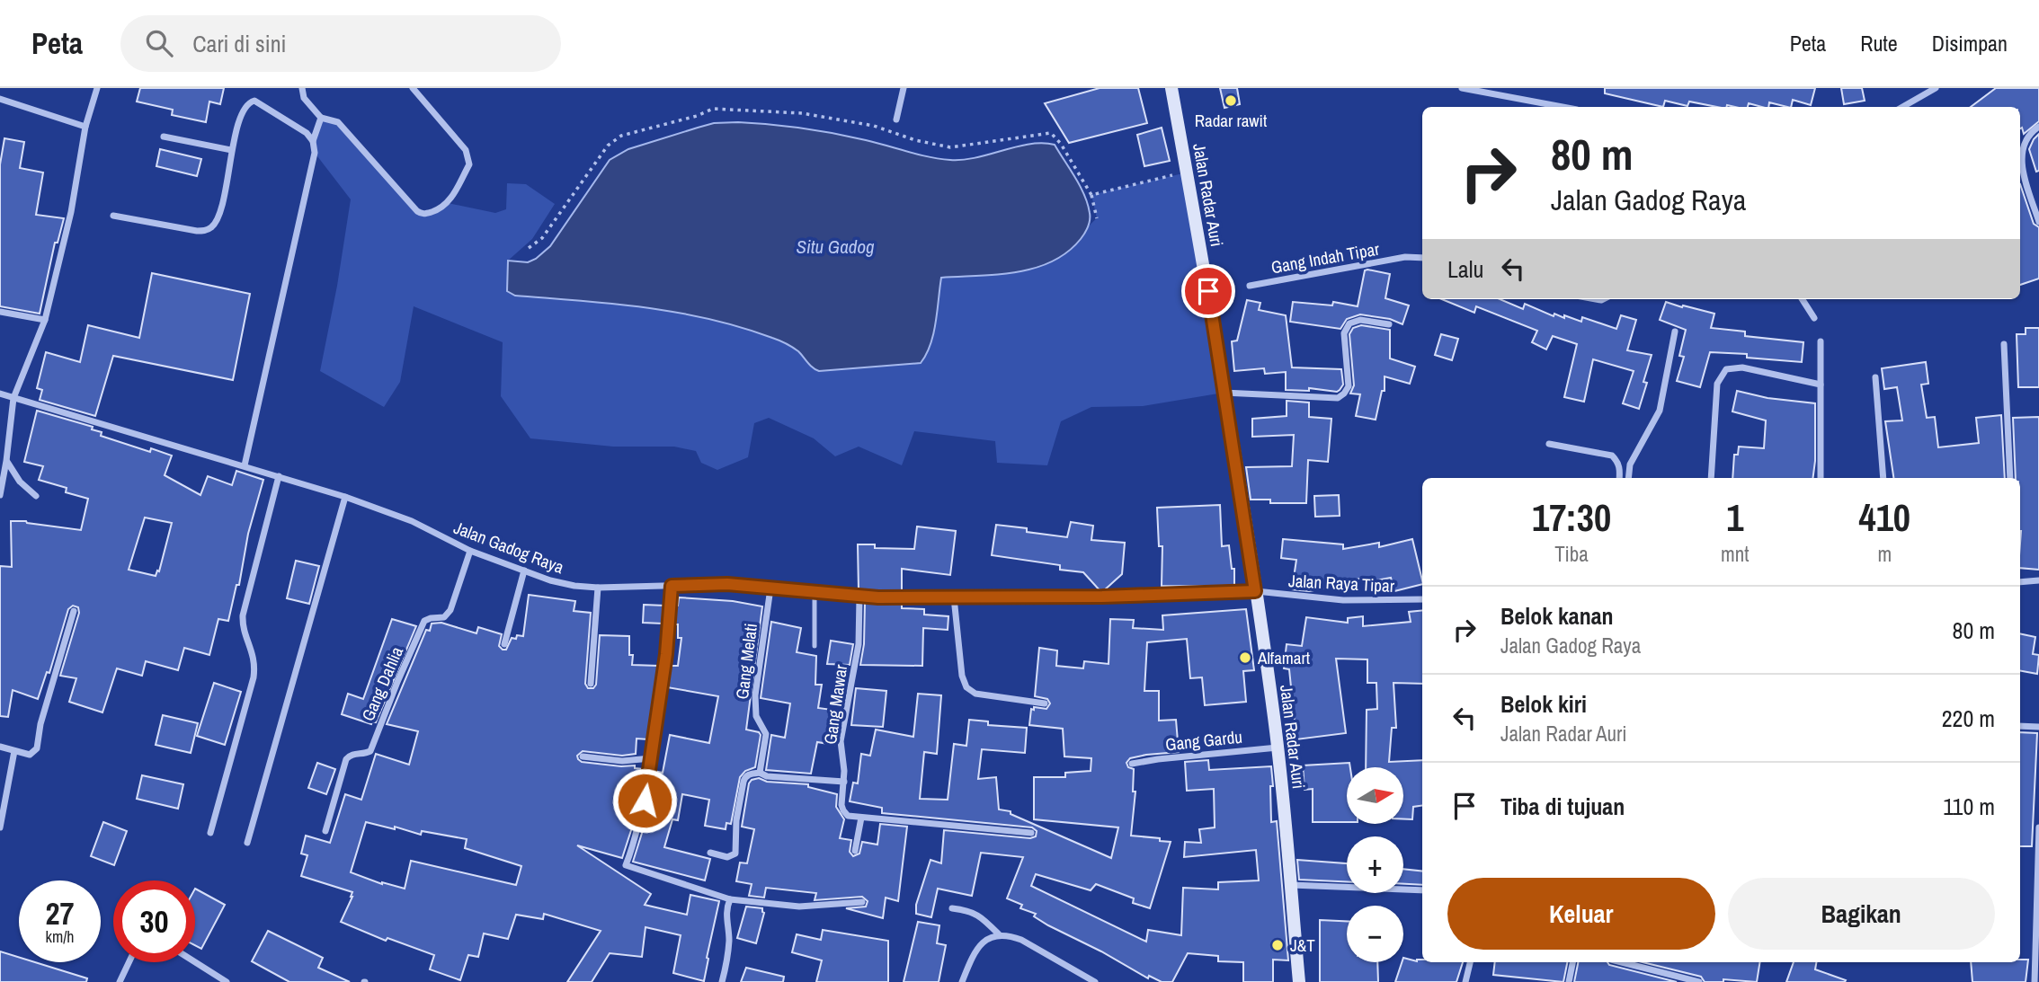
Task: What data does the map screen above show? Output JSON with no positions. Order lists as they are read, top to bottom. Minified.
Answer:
{"streets":{"main road":["Jalan Radar Auri"],"street":["Gang Indah Tipar","Jalan Gadog Raya","Jalan Raya Tipar","Gang Melati","Gang Dahlia","Gang Mawar","Gang Gardu"]},"crossings":[["Jalan Radar Auri","Jalan Gadog Raya"],["Jalan Radar Auri","Jalan Raya Tipar"],["Jalan Radar Auri","Gang Gardu"],["Jalan Gadog Raya","Jalan Raya Tipar"],["Jalan Gadog Raya","Gang Melati"],["Jalan Gadog Raya","Gang Dahlia"],["Jalan Gadog Raya","Gang Mawar"]],"water":["Situ Gadog"],"places":["Radar rawit","Alfamart","J&T"],"north":"right","page":{"header":"Peta","search":"Cari di sini","nav":["Peta","Rute","Disimpan"],"turn":["80 m","Jalan Gadog Raya"],"then":"Lalu","eta":["17:30","Tiba","1","mnt","410","m"],"list":[{"name":"Belok kanan","note":"Jalan Gadog Raya","value":"80 m"},{"name":"Belok kiri","note":"Jalan Radar Auri","value":"220 m"},{"name":"Tiba di tujuan","value":"110 m"}],"map_buttons":["+","−"],"buttons":["Keluar","Bagikan"],"speed":"27 km/h","limit":"30"}}
